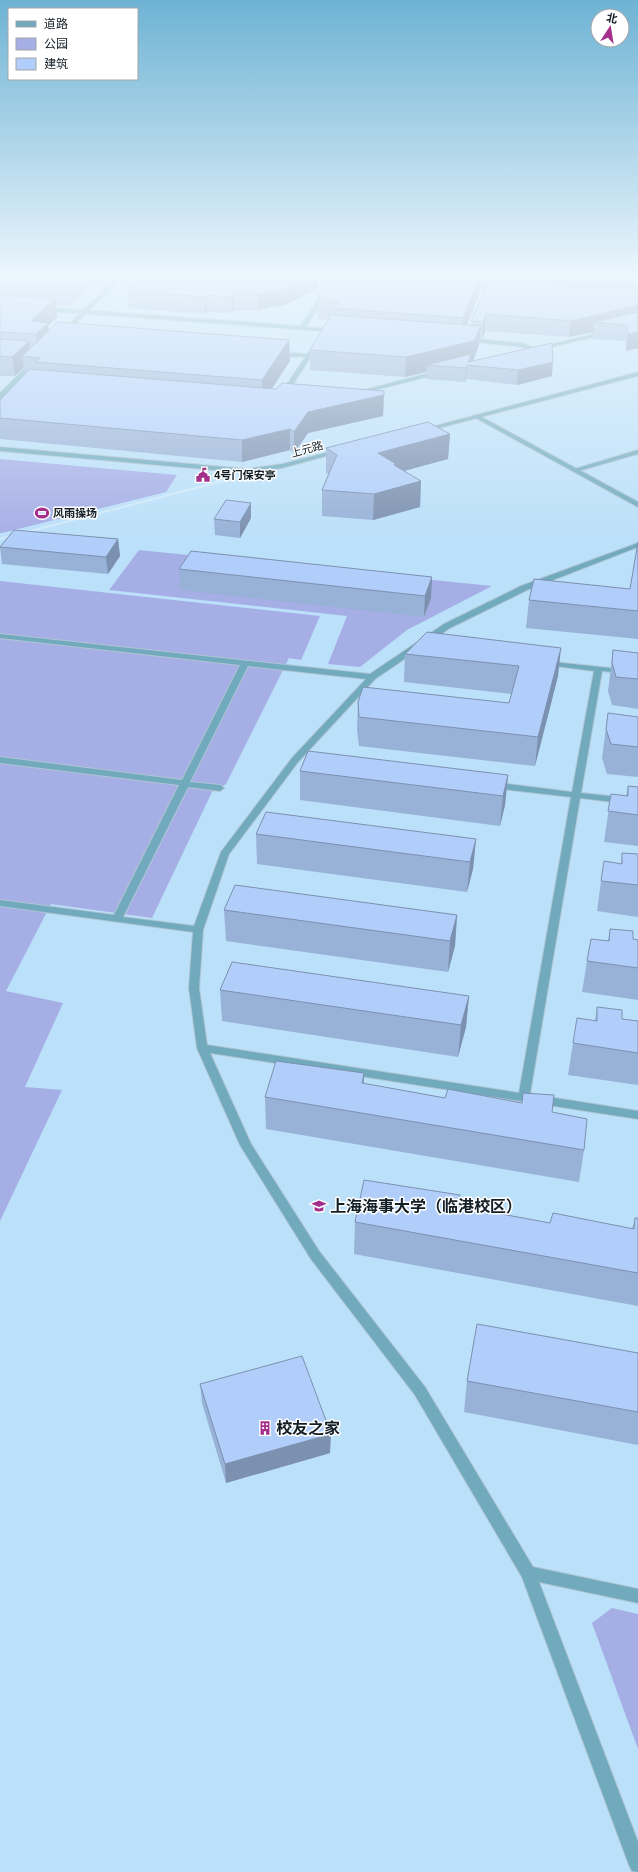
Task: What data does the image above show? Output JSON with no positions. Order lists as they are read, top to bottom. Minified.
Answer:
{"streets":{"street":["上元路"]},"places":{"public building":["4号门保安亭"],"sports":["风雨操场"],"school or university":["上海海事大学（临港校区）"],"building":["校友之家"]},"legend":["道路","公园","建筑"],"north":"top"}
